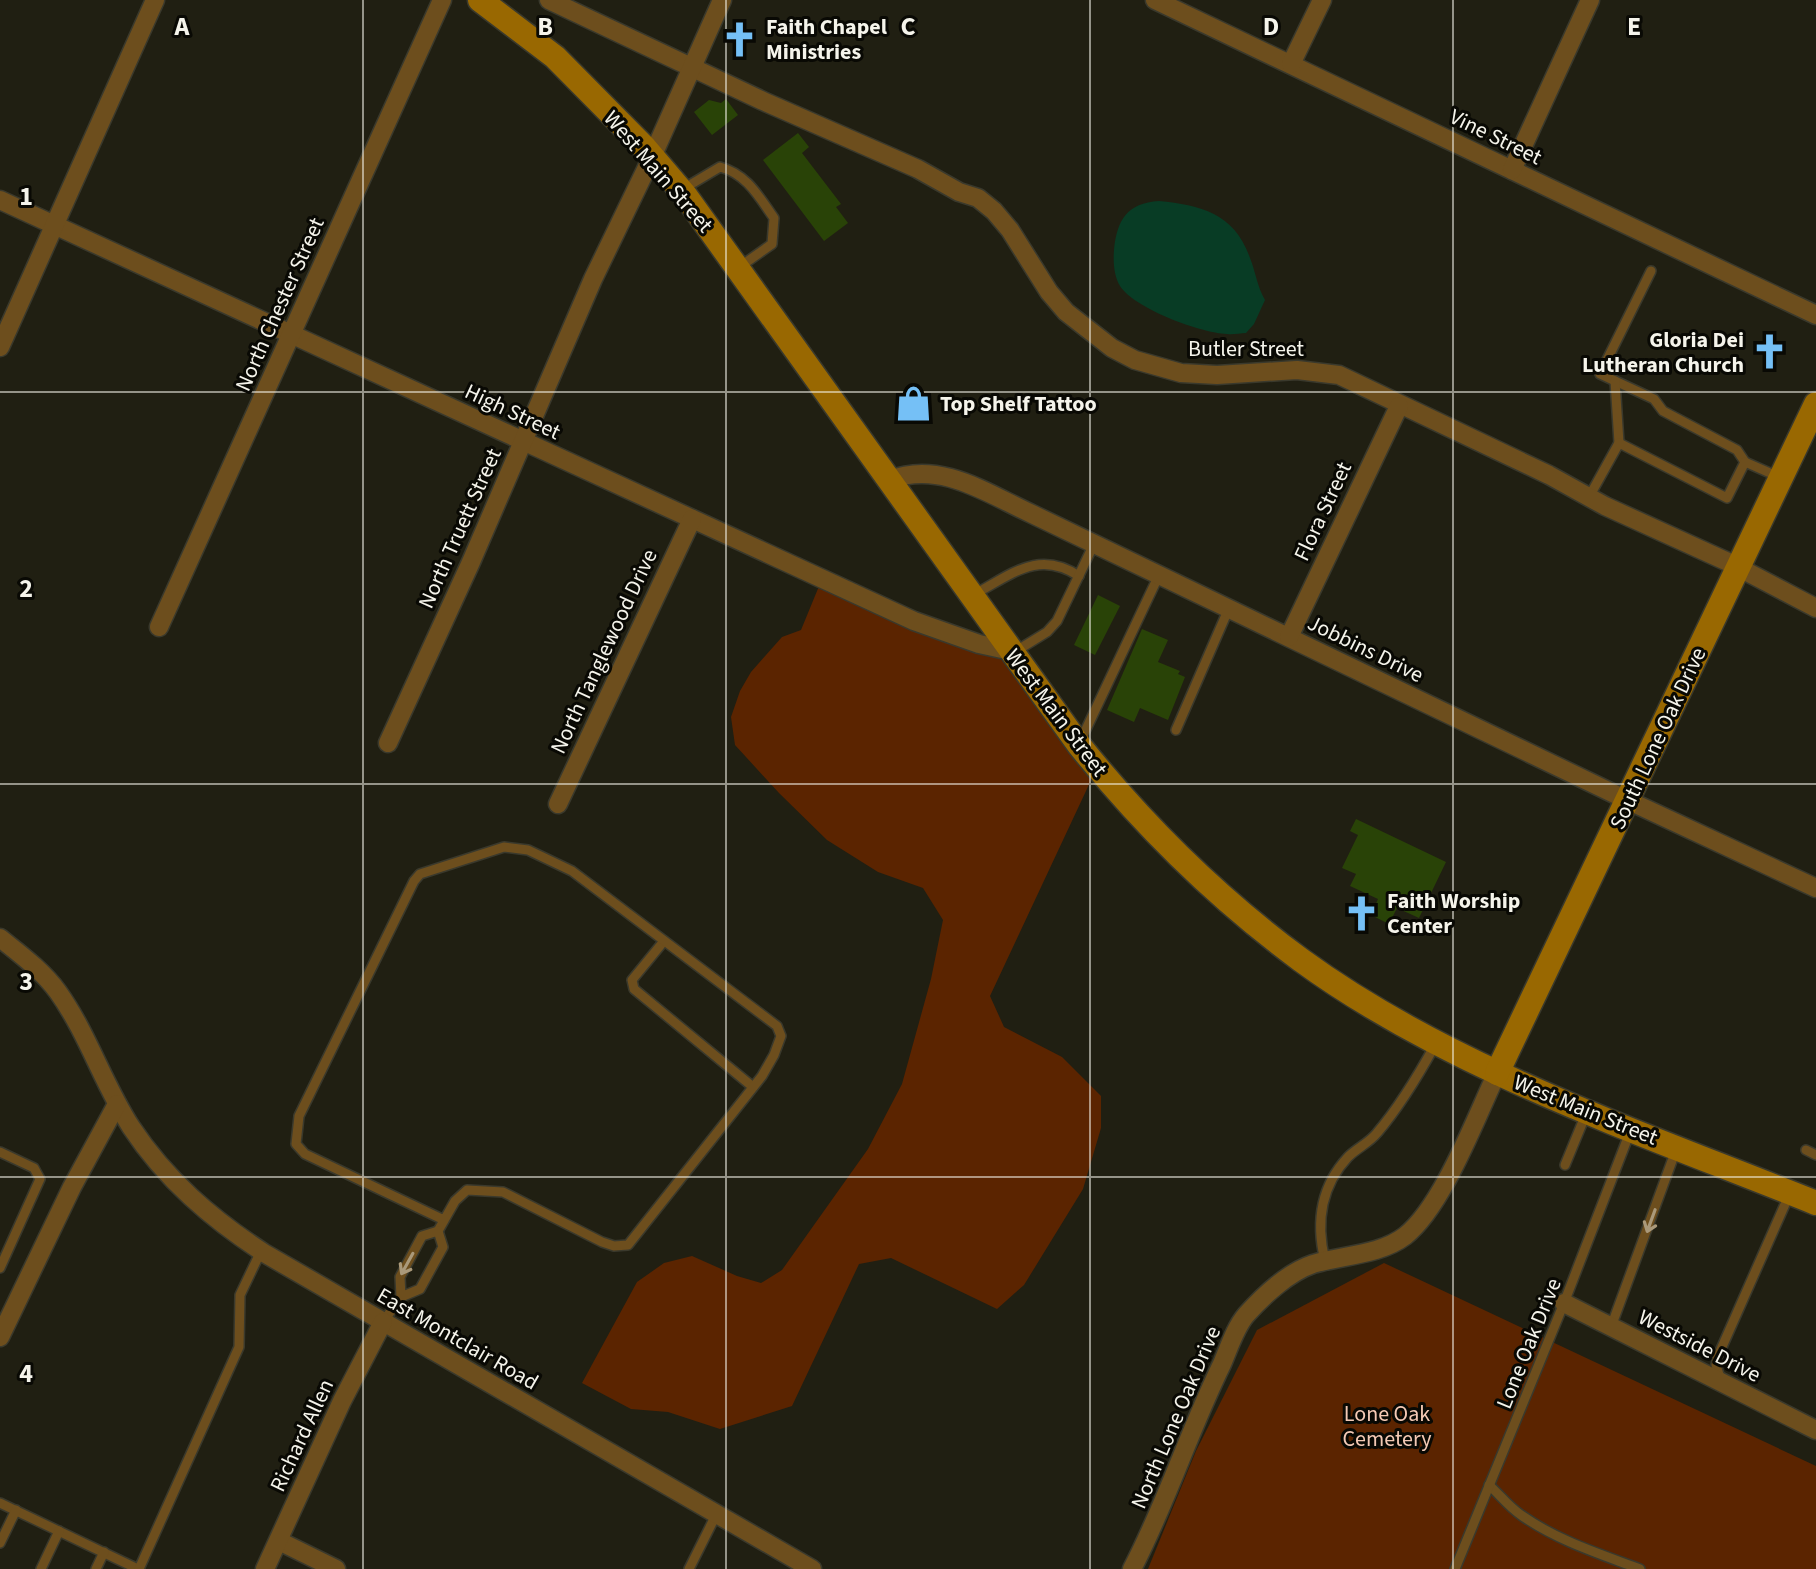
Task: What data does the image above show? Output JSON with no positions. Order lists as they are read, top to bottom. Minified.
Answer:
{"streets":{"main road":["West Main Street","South Lone Oak Drive"],"street":["Vine Street","North Chester Street","Butler Street","High Street","Flora Street","North Truett Street","Jobbins Drive","North Tanglewood Drive","East Montclair Road","Westside Drive","North Lone Oak Drive","Richard Allen"],"lane":["Lone Oak Drive"]},"crossings":[["West Main Street","High Street"],["West Main Street","North Truett Street"],["West Main Street","Jobbins Drive"],["West Main Street","South Lone Oak Drive"],["West Main Street","Lone Oak Drive"],["West Main Street","North Lone Oak Drive"],["North Chester Street","High Street"],["Butler Street","Flora Street"],["Butler Street","North Truett Street"],["Butler Street","South Lone Oak Drive"],["High Street","North Truett Street"],["High Street","North Tanglewood Drive"],["Flora Street","Jobbins Drive"],["Jobbins Drive","South Lone Oak Drive"],["South Lone Oak Drive","North Lone Oak Drive"],["East Montclair Road","Richard Allen"],["Lone Oak Drive","Westside Drive"]],"parks":["Lone Oak Cemetery"],"places":{"church":["Faith Chapel Ministries","Gloria Dei Lutheran Church","Faith Worship Center"],"shop":["Top Shelf Tattoo"]},"grid":{"columns":["A","B","C","D","E"],"rows":["1","2","3","4"]}}
